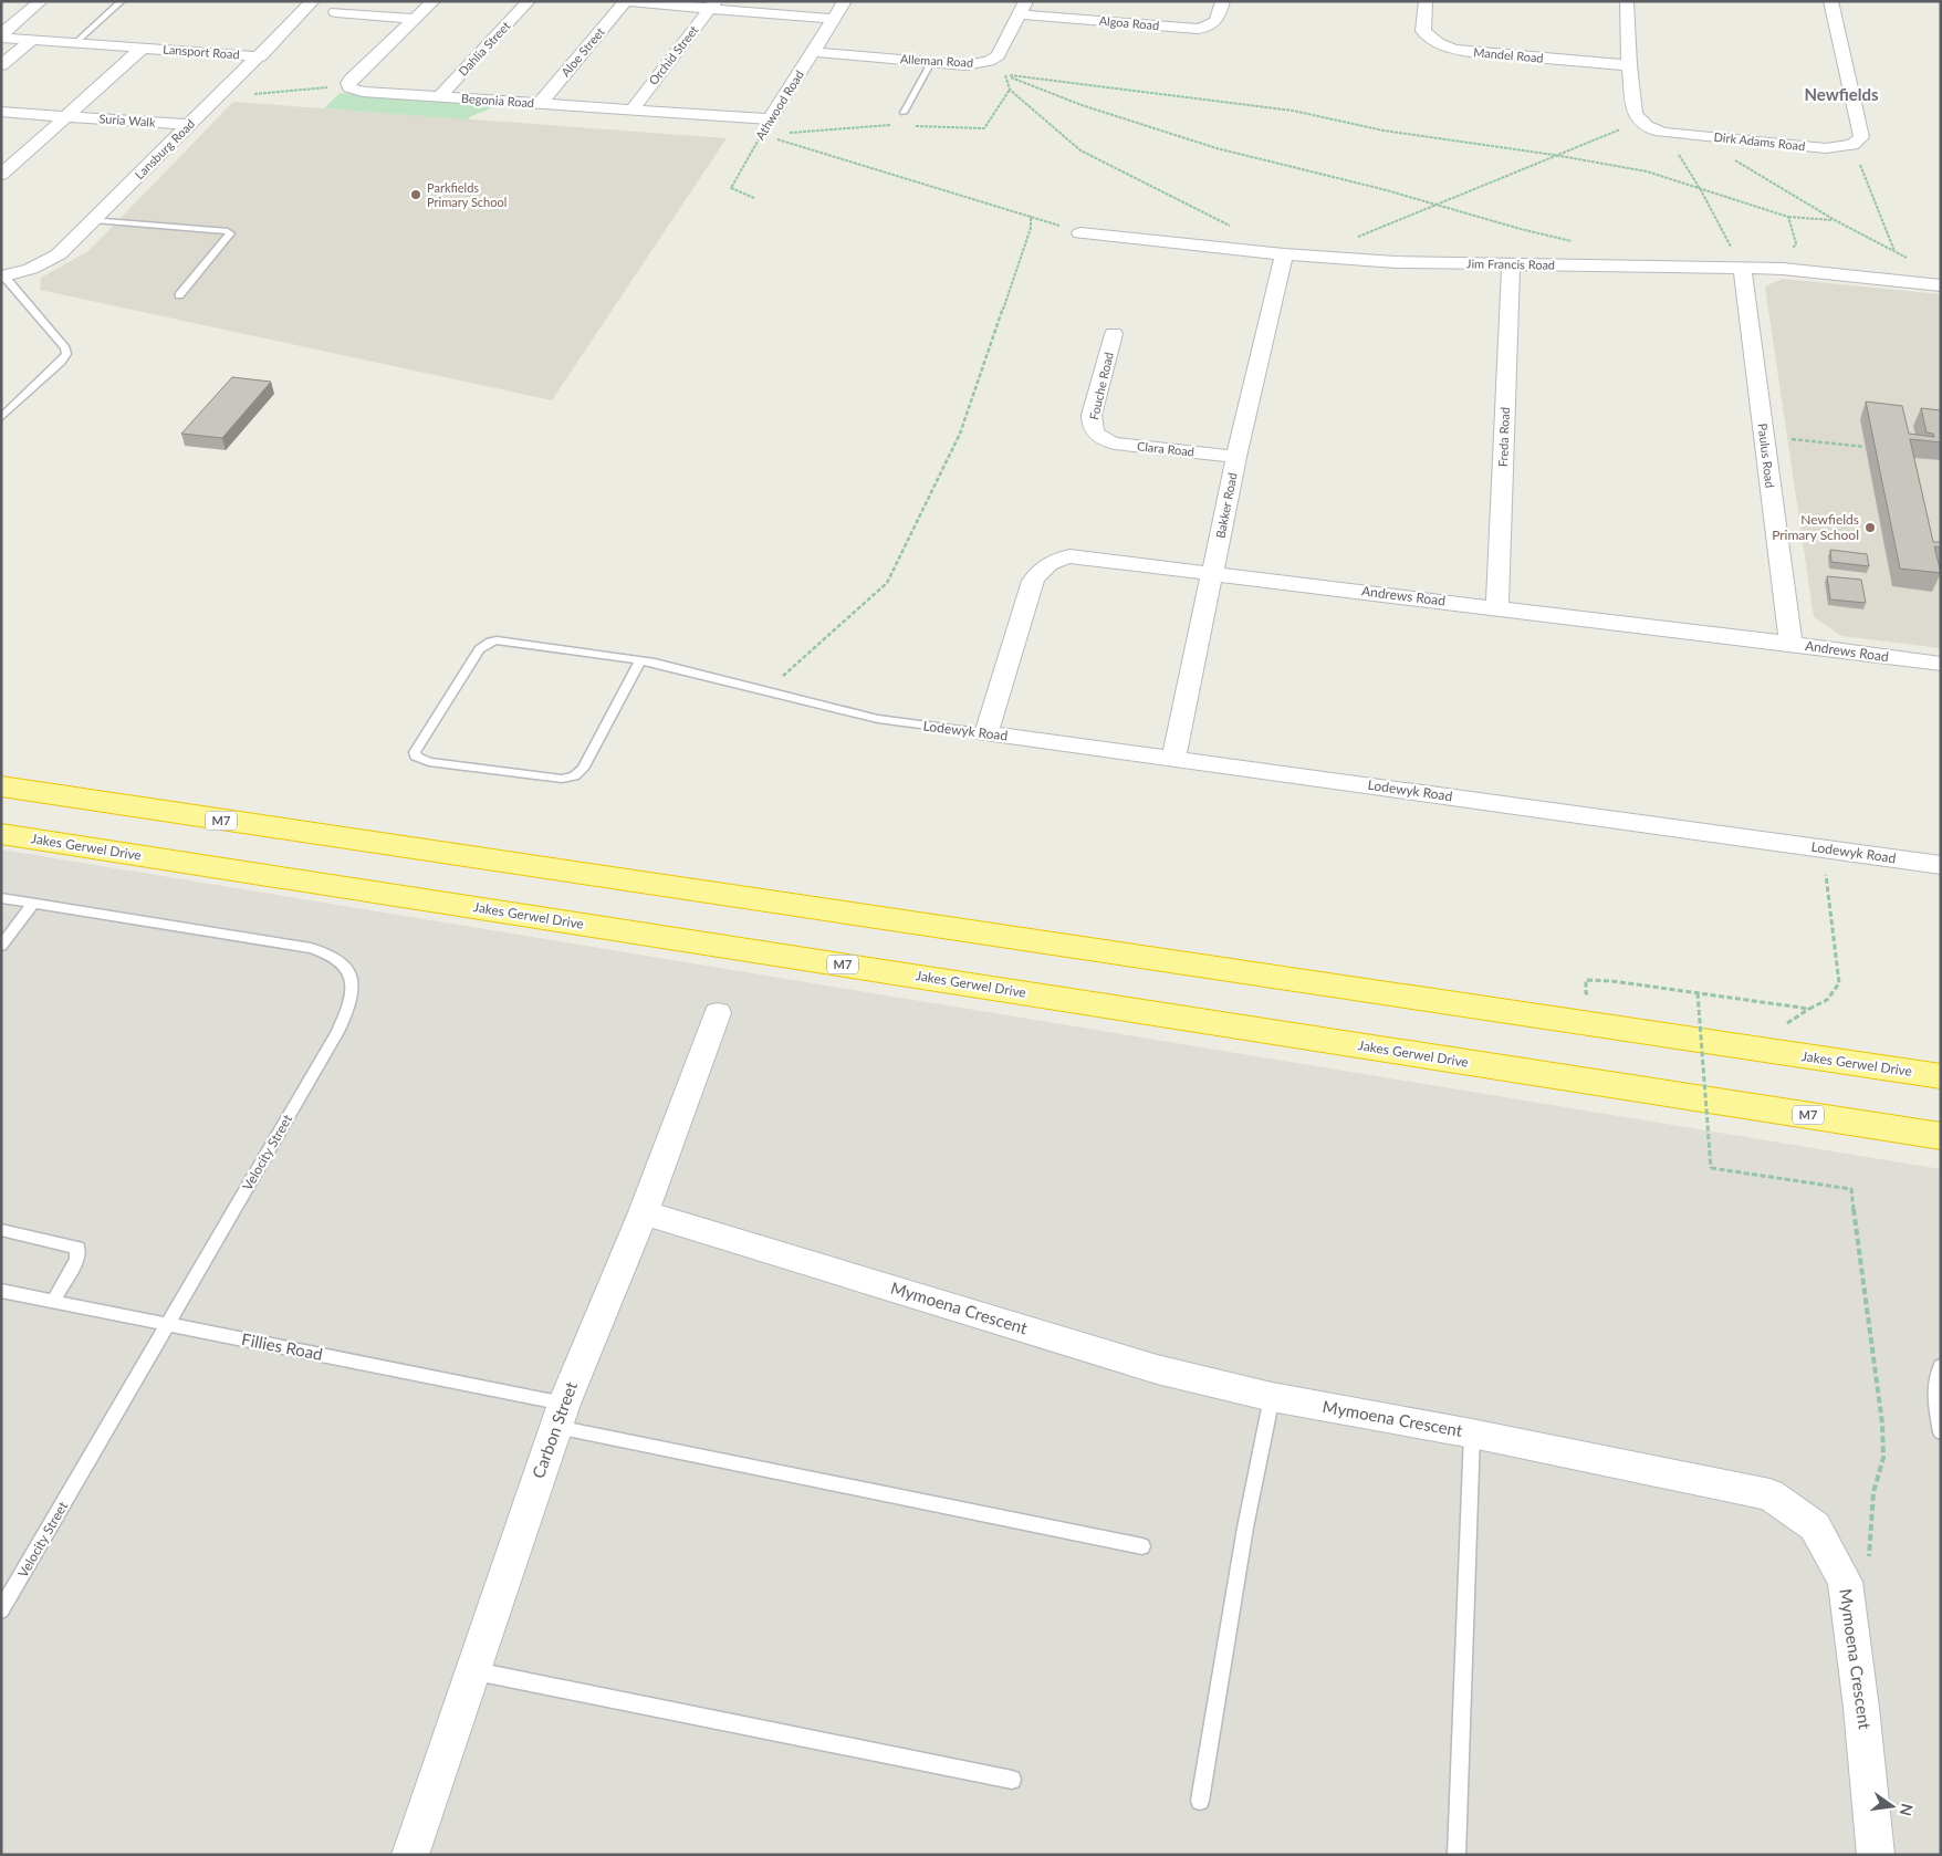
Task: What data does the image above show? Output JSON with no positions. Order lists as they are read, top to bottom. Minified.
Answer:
{"streets":{"highway":["M7","Jakes Gerwel Drive"],"street":["Algoa Road","Dahlia Street","Lansport Road","Aloe Street","Orchid Street","Mandel Road","Alleman Road","Begonia Road","Athwood Road","Suria Walk","Dirk Adams Road","Lansburg Road","Jim Francis Road","Fouche Road","Freda Road","Clara Road","Paulus Road","Bakker Road","Andrews Road","Lodewyk Road","Mymoena Crescent","Carbon Street"],"lane":["Velocity Street","Fillies Road"]},"crossings":[["Algoa Road","Alleman Road"],["Dahlia Street","Begonia Road"],["Lansport Road","Suria Walk"],["Lansport Road","Lansburg Road"],["Aloe Street","Begonia Road"],["Orchid Street","Begonia Road"],["Alleman Road","Athwood Road"],["Begonia Road","Athwood Road"],["Suria Walk","Lansburg Road"],["Jim Francis Road","Freda Road"],["Jim Francis Road","Paulus Road"],["Jim Francis Road","Bakker Road"],["Fouche Road","Clara Road"],["Freda Road","Andrews Road"],["Clara Road","Bakker Road"],["Paulus Road","Andrews Road"],["Bakker Road","Andrews Road"],["Bakker Road","Lodewyk Road"],["Andrews Road","Lodewyk Road"],["Velocity Street","Fillies Road"],["Mymoena Crescent","Carbon Street"],["Fillies Road","Carbon Street"]],"districts":["Newfields"],"places":["Parkfields Primary School","Newfields Primary School"],"north":"right"}
